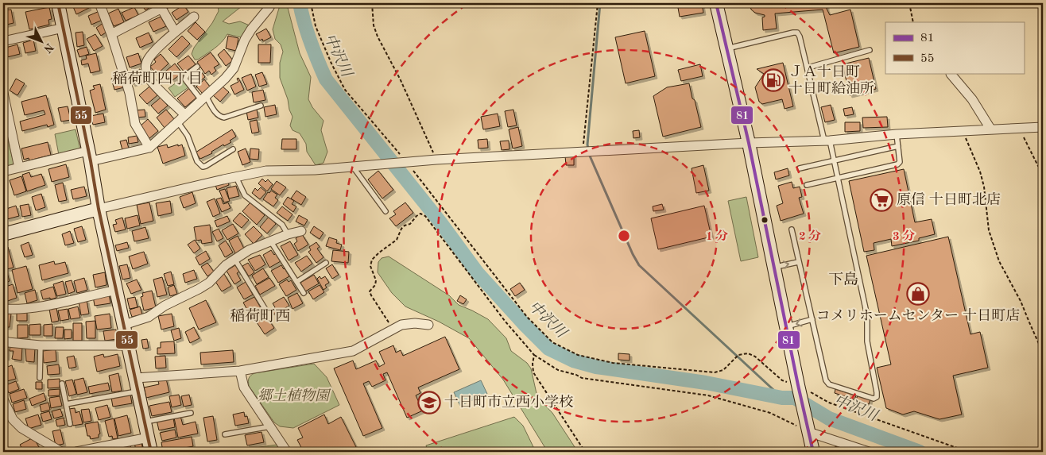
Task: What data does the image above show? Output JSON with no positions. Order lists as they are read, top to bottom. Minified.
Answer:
{"districts":["稲荷町四丁目","下島","稲荷町西"],"water":["中沢川"],"parks":["郷土植物園"],"places":{"fuel station":["ＪＡ十日町 十日町給油所"],"supermarket":["原信 十日町北店"],"shop":["コメリホームセンター 十日町店"],"school or university":["十日町市立西小学校"]},"lines":["transit line 81","transit line 55"],"legend":["81","55"],"north":"bottom right","rings":["1 分","2 分","3 分"]}
